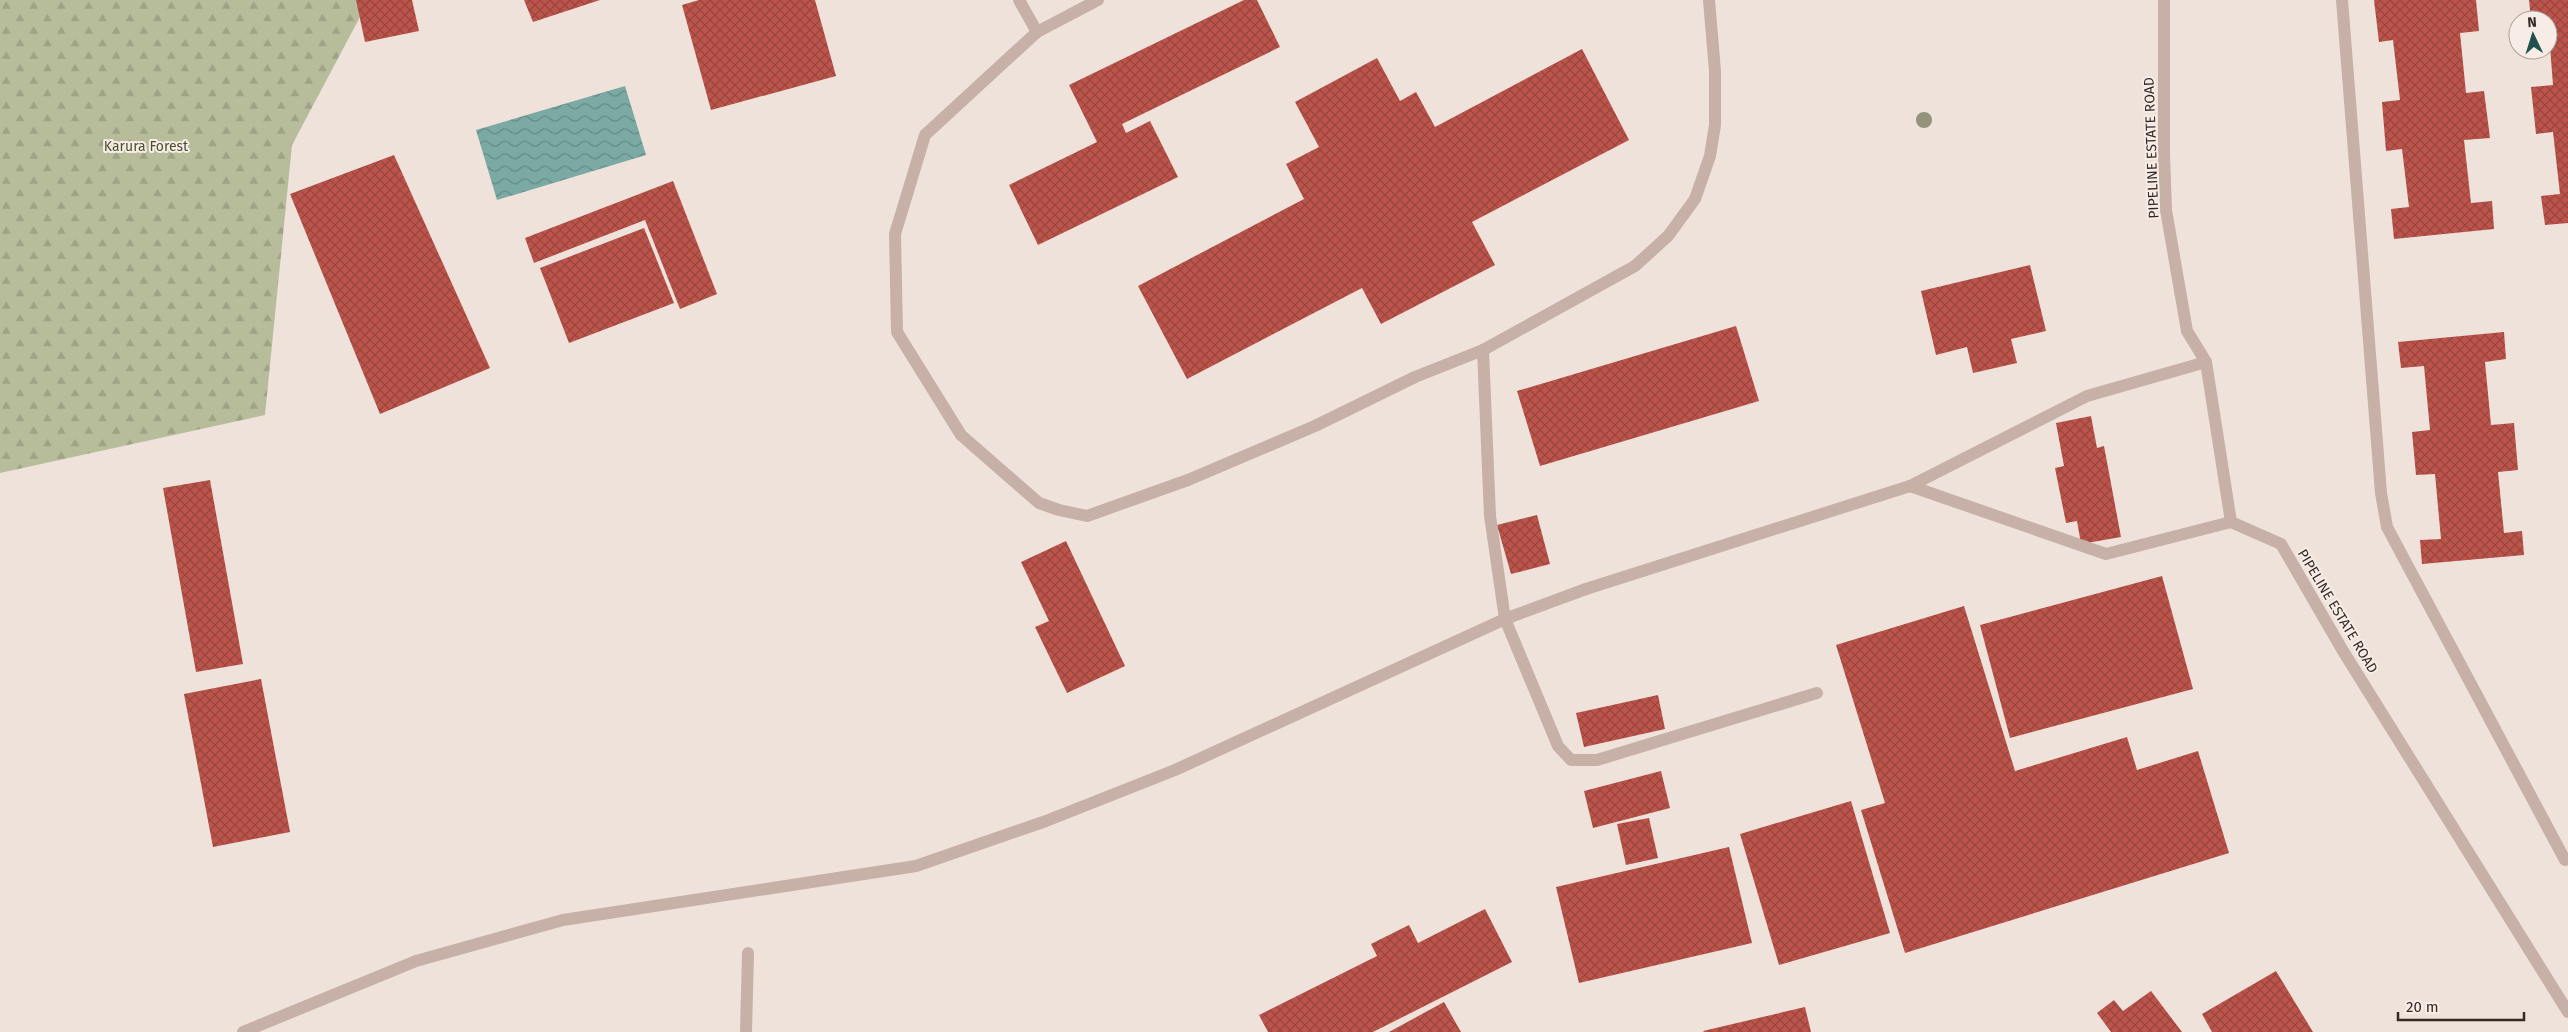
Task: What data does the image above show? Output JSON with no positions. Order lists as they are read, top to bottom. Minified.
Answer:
{"streets":{"street":["PIPELINE ESTATE ROAD"]},"parks":["Karura Forest"],"scale_bar":"20 m","north":"top"}
